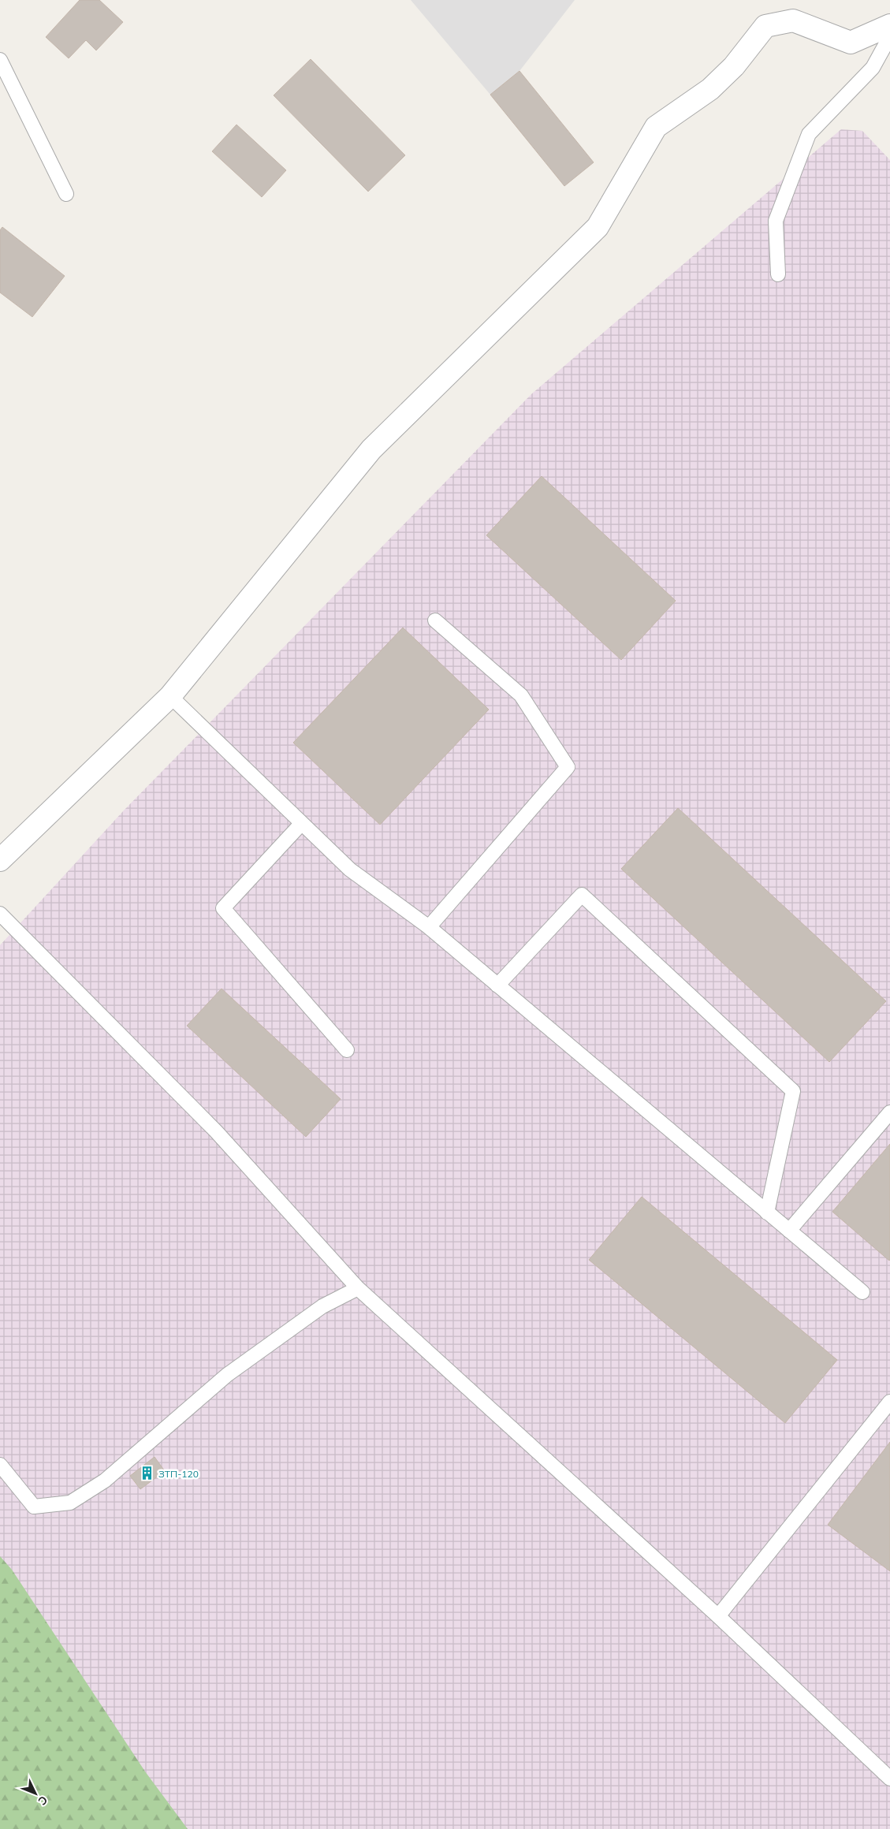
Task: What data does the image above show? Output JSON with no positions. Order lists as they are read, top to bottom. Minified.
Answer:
{"places":{"building":["ЗТП-120"]},"north":"bottom right"}
